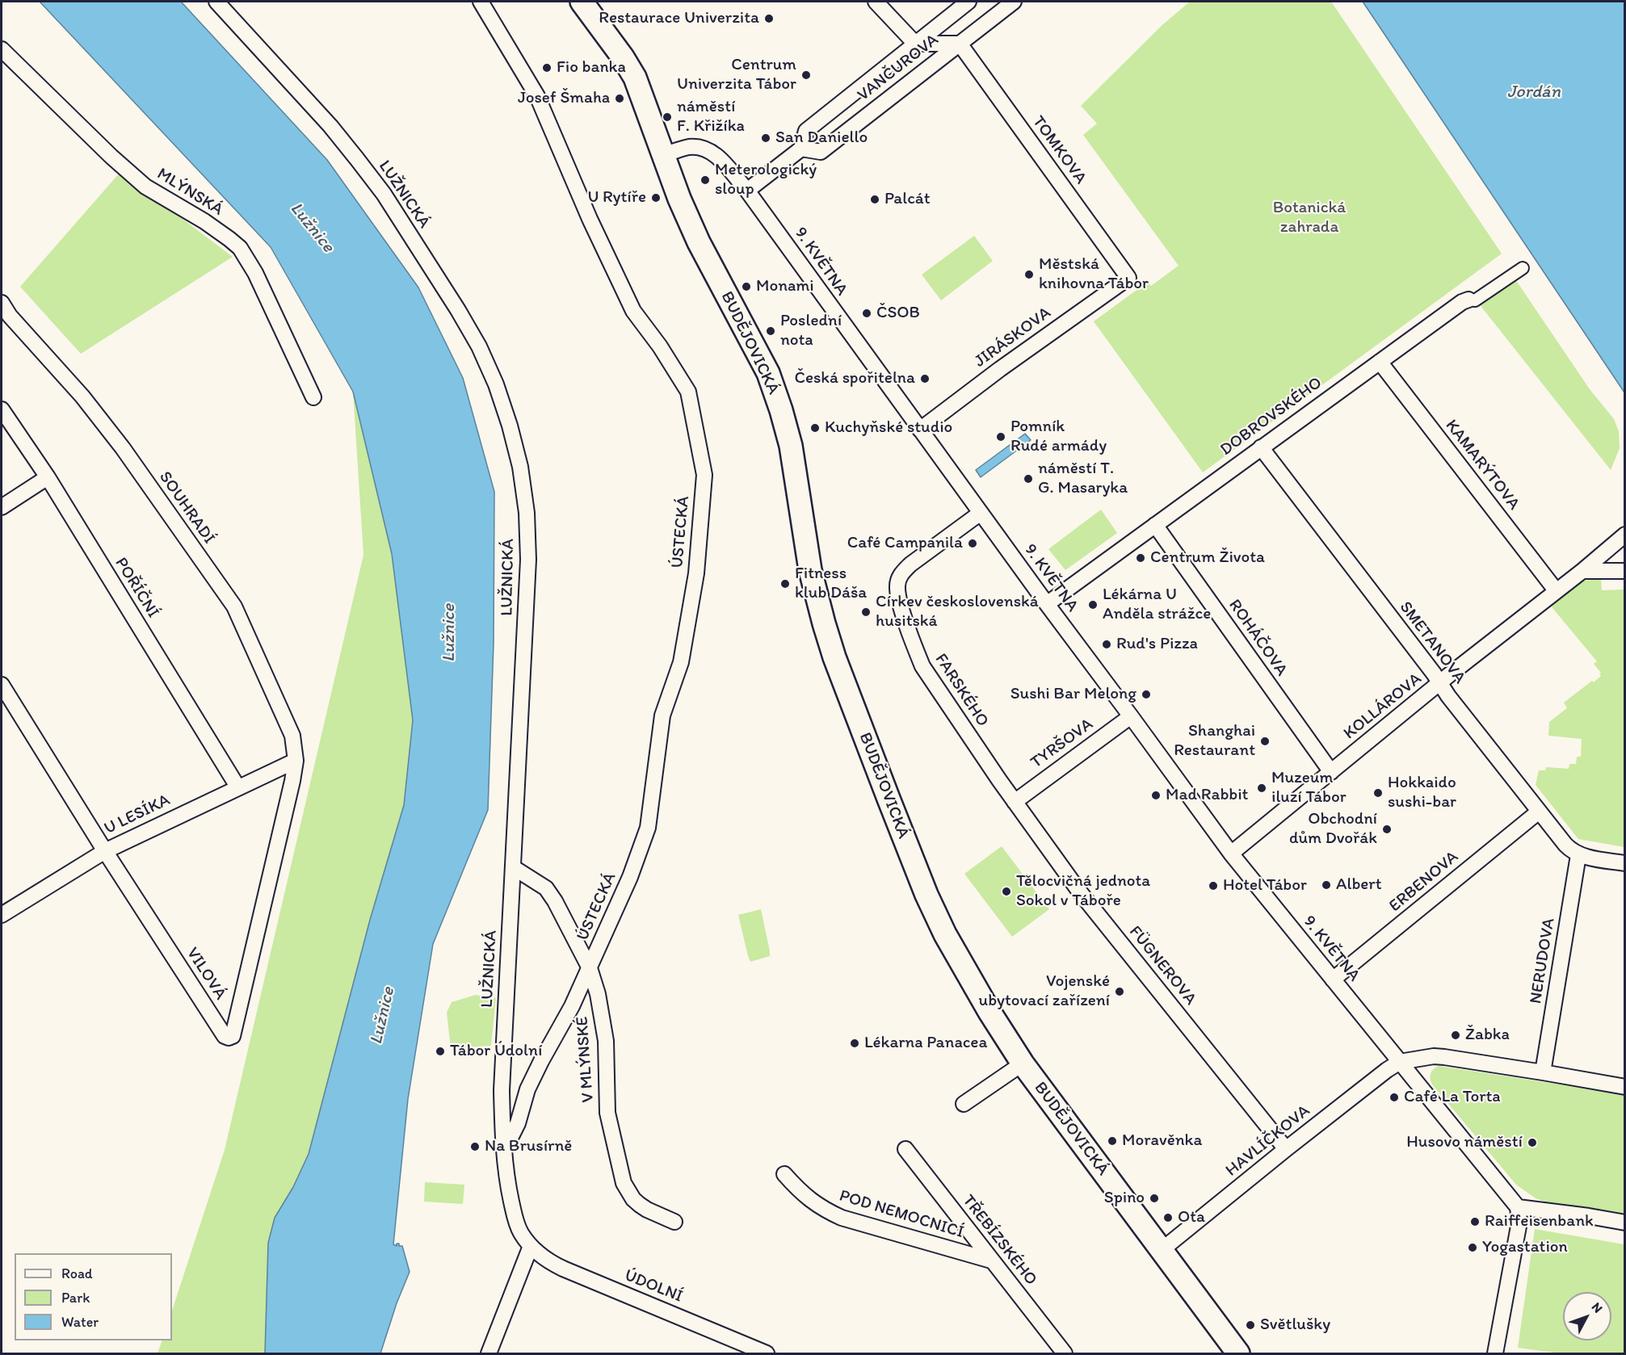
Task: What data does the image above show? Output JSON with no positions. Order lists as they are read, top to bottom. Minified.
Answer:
{"streets":{"main road":["BUDĚJOVICKÁ"],"street":["VANČUROVA","TOMKOVA","MLÝNSKÁ","LUŽNICKÁ","9. KVĚTNA","JIRÁSKOVA","DOBROVSKÉHO","KAMARÝTOVA","SOUHRADÍ","ÚSTECKÁ","POŘÍČNÍ","ROHÁČOVA","SMETANOVA","FARSKÉHO","KOLLÁROVA","TYRŠOVA","U LESÍKA","ERBENOVA","NERUDOVA","FÜGNEROVA","VILOVÁ","V MLÝNSKÉ","HAVLÍČKOVA","POD NEMOCNICÍ","TŘEBÍZSKÉHO","ÚDOLNÍ"]},"crossings":[["VANČUROVA","TOMKOVA"],["VANČUROVA","9. KVĚTNA"],["TOMKOVA","JIRÁSKOVA"],["LUŽNICKÁ","ÚSTECKÁ"],["LUŽNICKÁ","V MLÝNSKÉ"],["LUŽNICKÁ","ÚDOLNÍ"],["9. KVĚTNA","JIRÁSKOVA"],["9. KVĚTNA","BUDĚJOVICKÁ"],["9. KVĚTNA","DOBROVSKÉHO"],["9. KVĚTNA","FARSKÉHO"],["9. KVĚTNA","KOLLÁROVA"],["9. KVĚTNA","TYRŠOVA"],["9. KVĚTNA","ERBENOVA"],["9. KVĚTNA","HAVLÍČKOVA"],["BUDĚJOVICKÁ","HAVLÍČKOVA"],["DOBROVSKÉHO","KAMARÝTOVA"],["DOBROVSKÉHO","ROHÁČOVA"],["DOBROVSKÉHO","SMETANOVA"],["KAMARÝTOVA","KOLLÁROVA"],["SOUHRADÍ","U LESÍKA"],["SOUHRADÍ","VILOVÁ"],["ÚSTECKÁ","V MLÝNSKÉ"],["POŘÍČNÍ","U LESÍKA"],["ROHÁČOVA","KOLLÁROVA"],["SMETANOVA","KOLLÁROVA"],["SMETANOVA","ERBENOVA"],["SMETANOVA","NERUDOVA"],["FARSKÉHO","TYRŠOVA"],["FARSKÉHO","FÜGNEROVA"],["TYRŠOVA","FÜGNEROVA"],["U LESÍKA","VILOVÁ"],["FÜGNEROVA","HAVLÍČKOVA"],["POD NEMOCNICÍ","TŘEBÍZSKÉHO"]],"water":["Jordán","Lužnice"],"parks":["Botanická zahrada"],"places":["Restaurace Univerzita","Fio banka","Centrum Univerzita Tábor","Josef Šmaha","náměstí F. Křižíka","San Daniello","Meterologický sloup","U Rytíře","Palcát","Městská knihovna Tábor","Monami","ČSOB","Poslední nota","Česká spořitelna","Kuchyňské studio","Pomník Rudé armády","náměstí T. G. Masaryka","Café Campanila","Centrum Života","Fitness klub Dáša","Lékárna U Anděla strážce","Církev československá husitská","Rud's Pizza","Sushi Bar Melong","Shanghai Restaurant","Muzeum iluzí Tábor","Hokkaido sushi-bar","Mad Rabbit","Obchodní dům Dvořák","Albert","Hotel Tábor","Tělocvičná jednota Sokol v Táboře","Vojenské ubytovací zařízení","Žabka","Lékarna Panacea","Tábor Údolní","Café La Torta","Moravěnka","Husovo náměstí","Na Brusírně","Spino","Ota","Raiffeisenbank","Yogastation","Světlušky"],"legend":["Road","Park","Water"],"north":"top right"}
